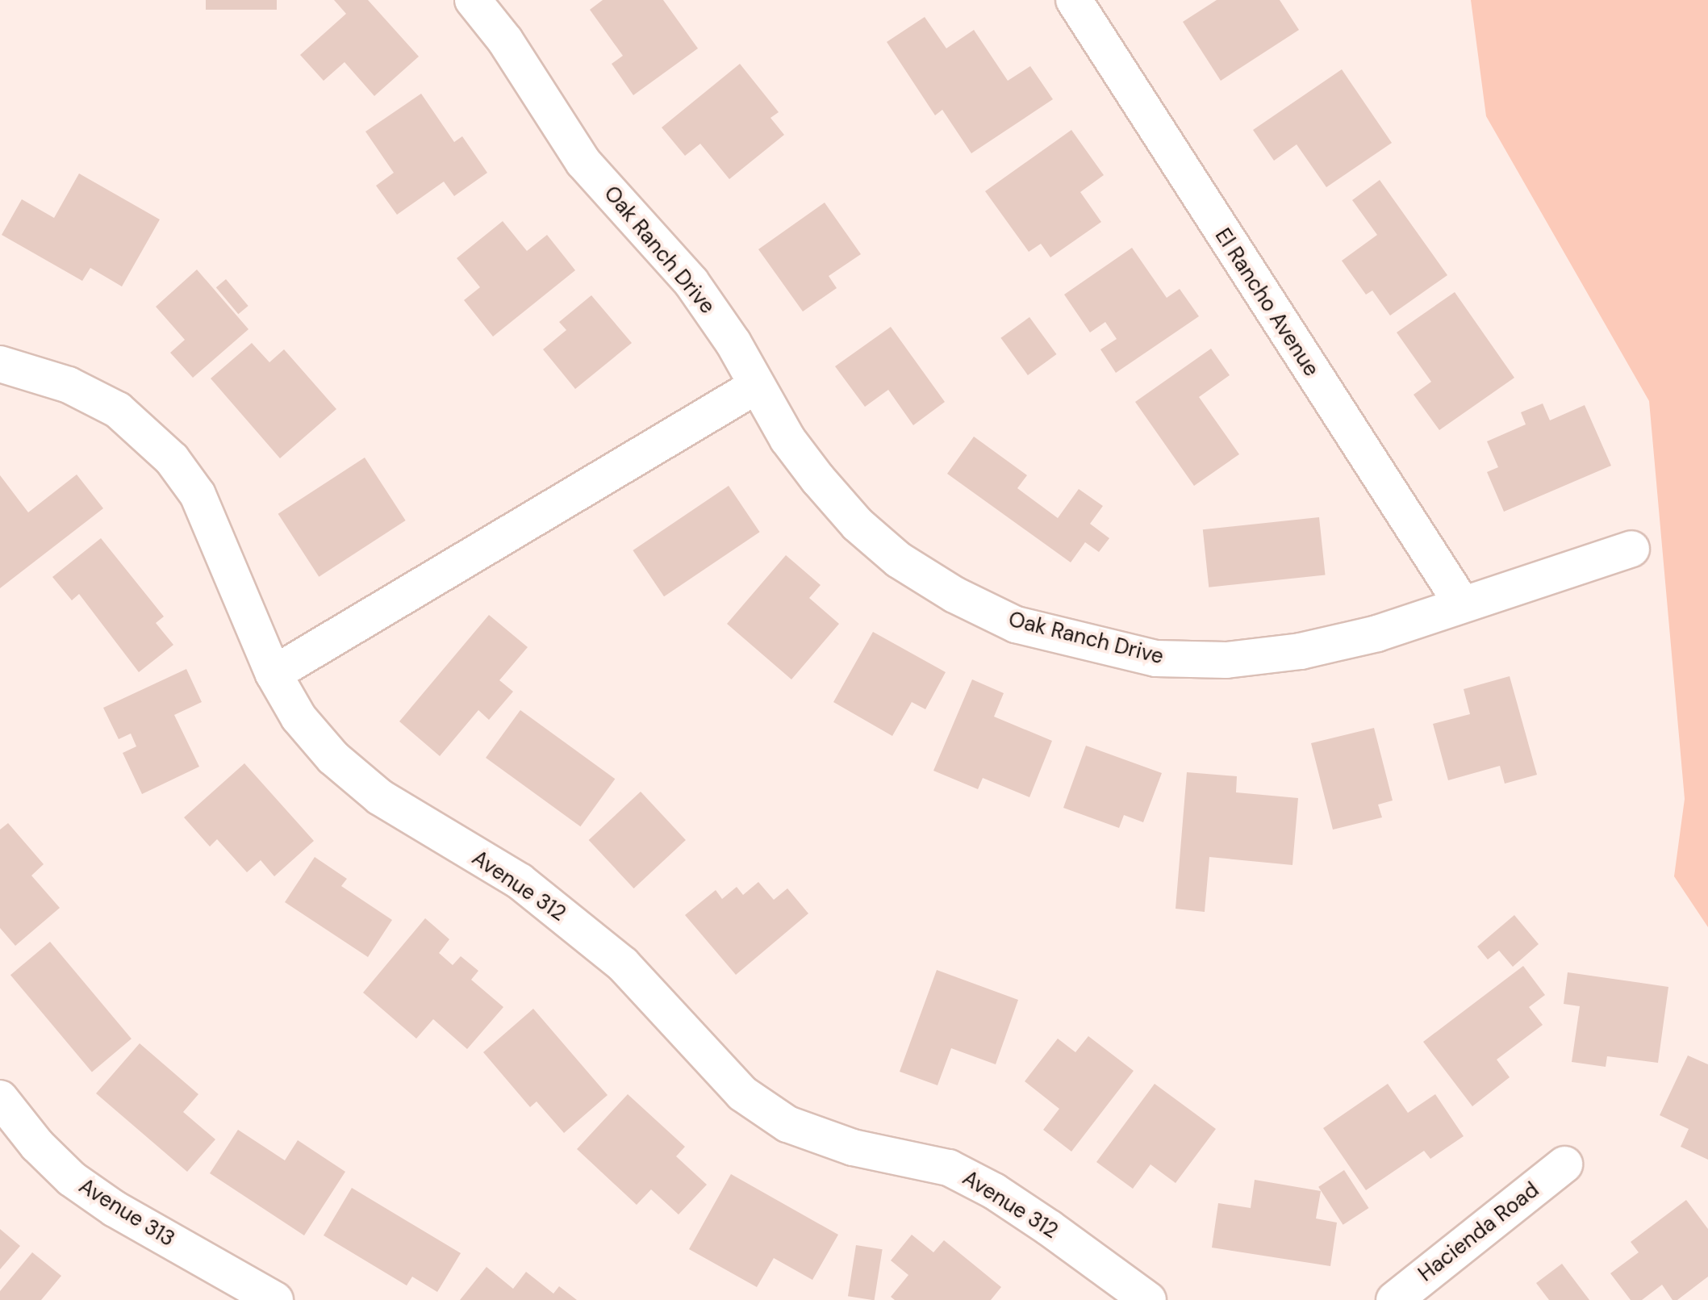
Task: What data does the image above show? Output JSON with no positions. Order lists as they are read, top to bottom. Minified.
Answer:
{"streets":{"street":["Oak Ranch Drive","El Rancho Avenue","Avenue 312","Avenue 313","Hacienda Road"]},"crossings":[["Oak Ranch Drive","El Rancho Avenue"]]}
